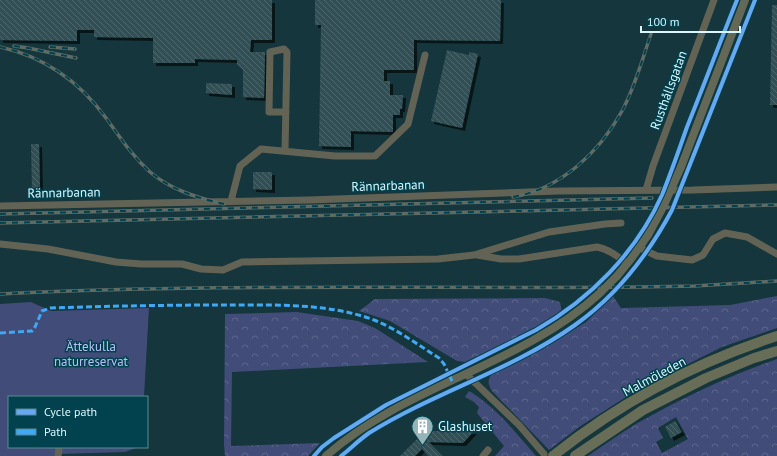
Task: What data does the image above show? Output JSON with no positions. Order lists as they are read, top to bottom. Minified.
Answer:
{"streets":{"highway":["Malmöleden"],"street":["Rusthållsgatan","Rännarbanan"]},"crossings":[["Rusthållsgatan","Rännarbanan"]],"parks":["Ättekulla naturreservat"],"places":{"building":["Glashuset"]},"legend":["Cycle path","Path"],"scale_bar":"100 m"}
